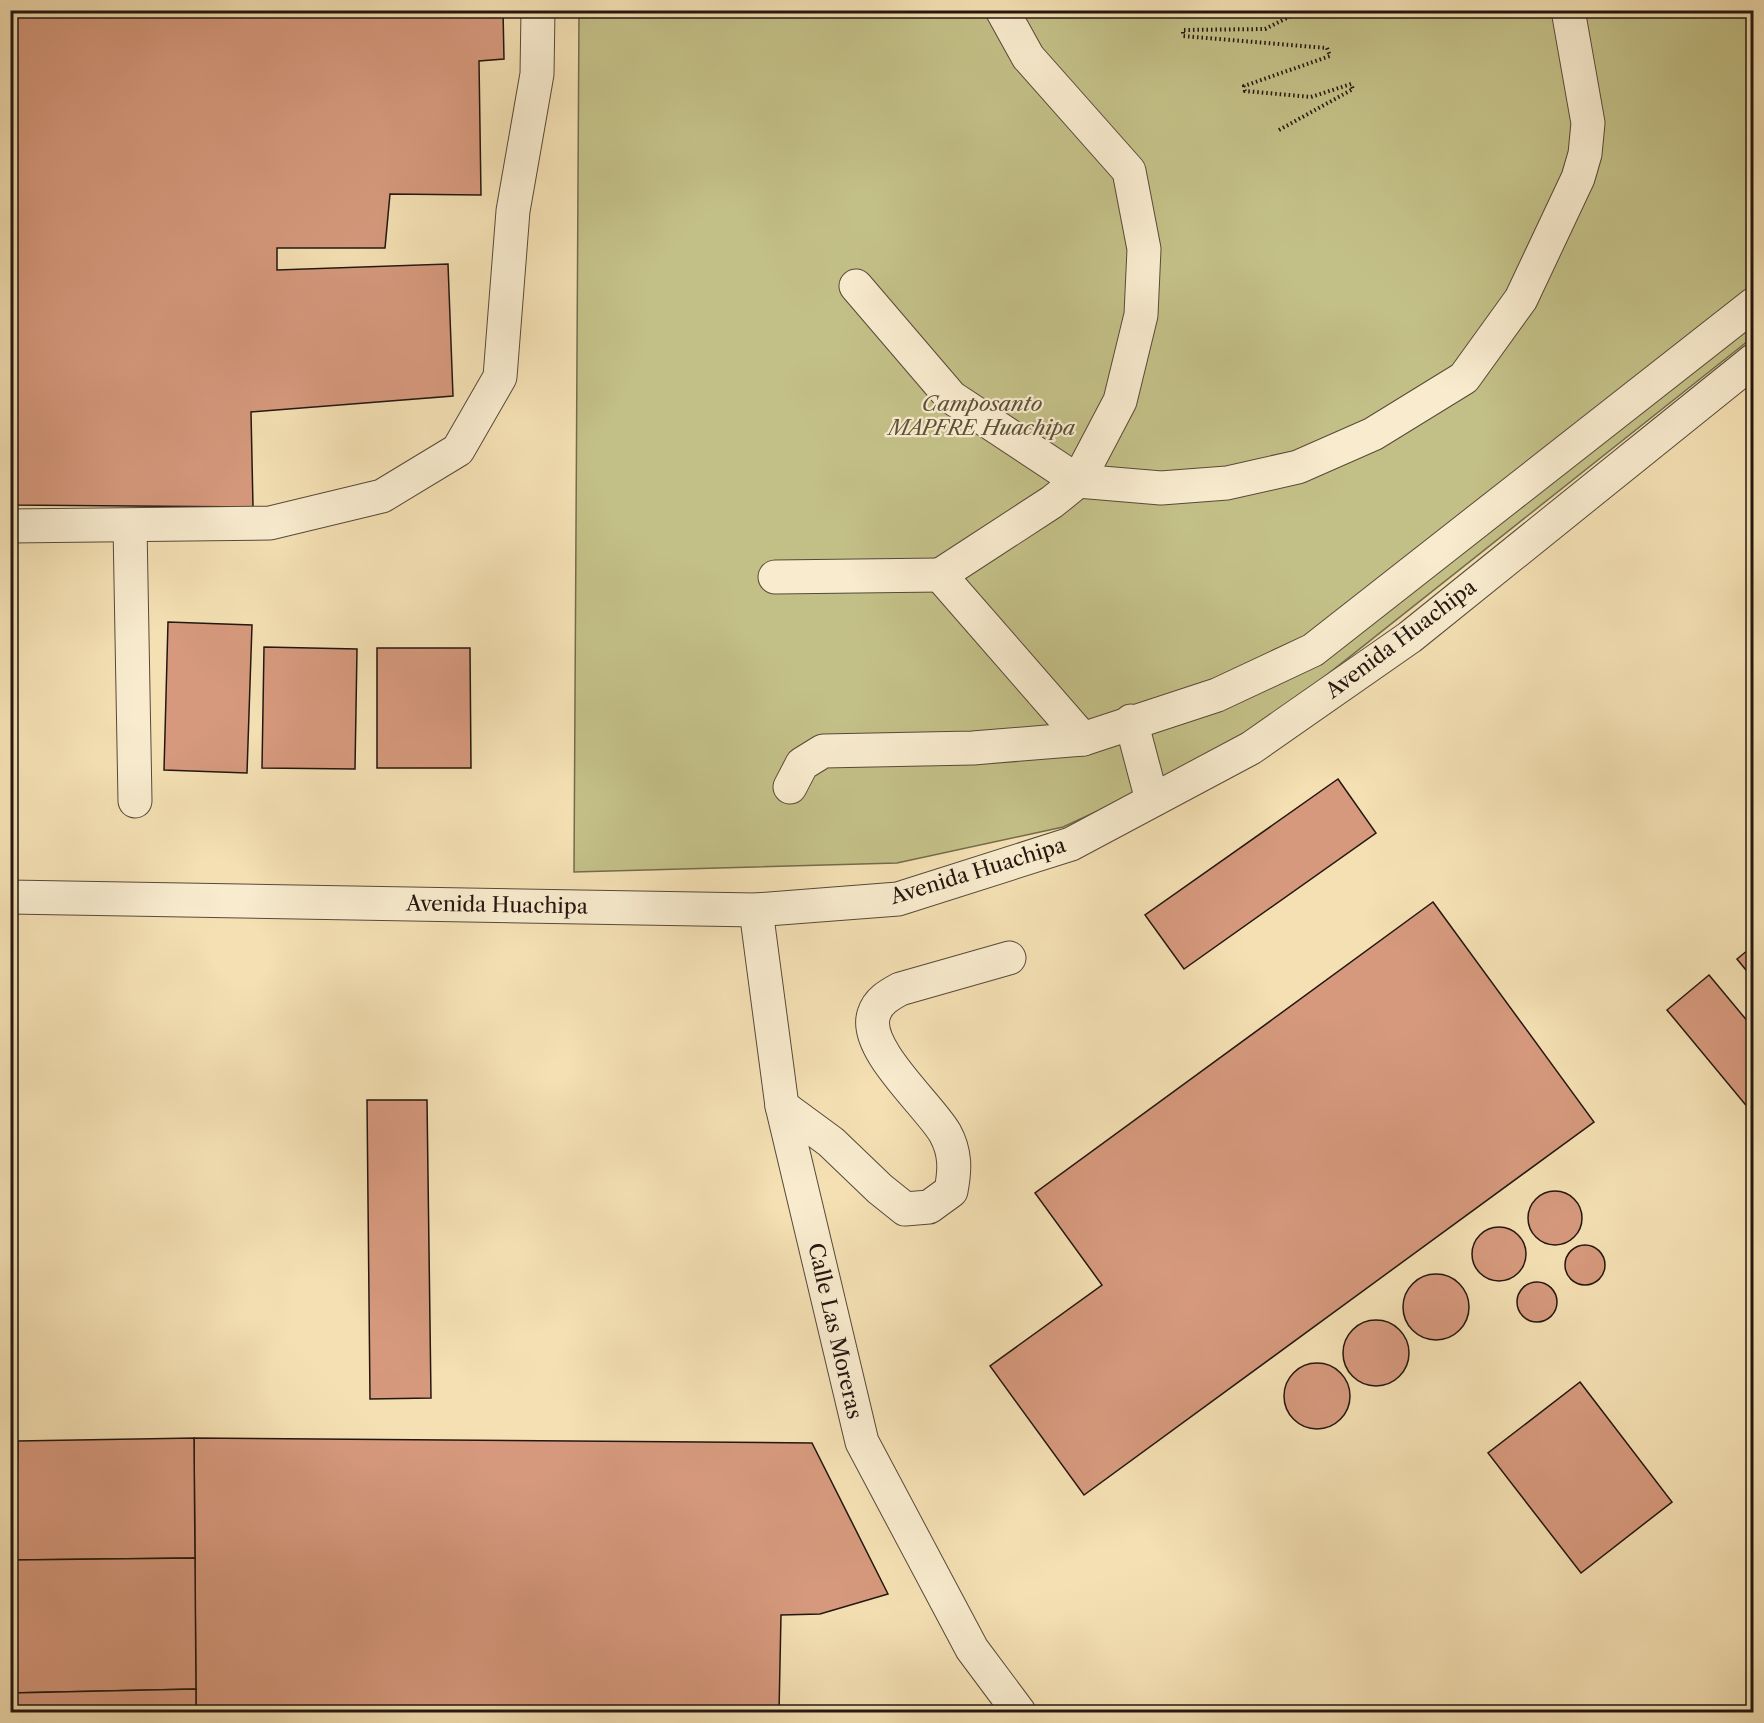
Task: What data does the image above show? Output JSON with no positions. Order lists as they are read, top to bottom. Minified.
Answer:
{"streets":{"street":["Avenida Huachipa","Calle Las Moreras"]},"crossings":[["Avenida Huachipa","Calle Las Moreras"]],"parks":["Camposanto MAPFRE Huachipa"]}
